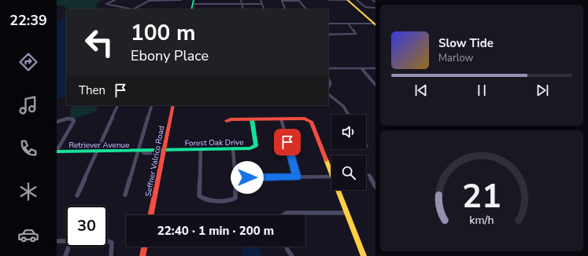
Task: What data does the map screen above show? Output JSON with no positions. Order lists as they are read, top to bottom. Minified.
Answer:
{"streets":{"street":["Forest Oak Drive","Retriever Avenue","Seffner Valrico Road"]},"crossings":[["Forest Oak Drive","Retriever Avenue"],["Forest Oak Drive","Seffner Valrico Road"],["Retriever Avenue","Seffner Valrico Road"]],"page":{"tabs":"22:39","turn":["100 m","Ebony Place"],"song":["Slow Tide","Marlow"],"then":"Then","limit":"30","trip":"22:40 · 1 min · 200 m","gauge":["21","km/h"]}}
